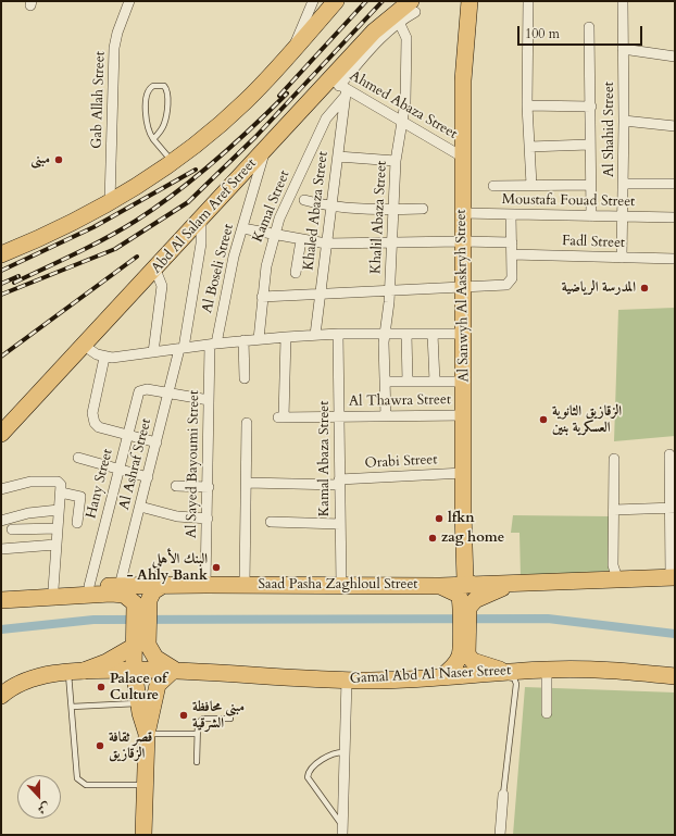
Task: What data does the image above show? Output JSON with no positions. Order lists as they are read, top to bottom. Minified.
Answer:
{"streets":{"main road":["Abd Al Salam Aref Street","Al Sanwyh Al Aaskryh Street","Saad Pasha Zaghloul Street","Gamal Abd Al Naser Street"],"street":["Gab Allah Street","Ahmed Abaza Street","Al Shahid Street","Moustafa Fouad Street","Kamal Street","Khaled Abaza Street","Khalil Abaza Street","Fadl Street","Al Boseli Street","Al Thawra Street","Kamal Abaza Street","Orabi Street","Al Ashraf Street","Al Sayed Bayoumi Street","Hany Street"]},"crossings":[["Ahmed Abaza Street","Kamal Street"],["Ahmed Abaza Street","Khaled Abaza Street"],["Ahmed Abaza Street","Abd Al Salam Aref Street"],["Ahmed Abaza Street","Khalil Abaza Street"],["Ahmed Abaza Street","Al Sanwyh Al Aaskryh Street"],["Al Shahid Street","Moustafa Fouad Street"],["Al Shahid Street","Fadl Street"],["Moustafa Fouad Street","Al Sanwyh Al Aaskryh Street"],["Kamal Street","Khaled Abaza Street"],["Kamal Street","Abd Al Salam Aref Street"],["Khaled Abaza Street","Abd Al Salam Aref Street"],["Abd Al Salam Aref Street","Khalil Abaza Street"],["Abd Al Salam Aref Street","Al Boseli Street"],["Abd Al Salam Aref Street","Al Ashraf Street"],["Khalil Abaza Street","Al Thawra Street"],["Al Boseli Street","Al Sayed Bayoumi Street"],["Al Sanwyh Al Aaskryh Street","Al Thawra Street"],["Al Sanwyh Al Aaskryh Street","Orabi Street"],["Al Sanwyh Al Aaskryh Street","Saad Pasha Zaghloul Street"],["Al Thawra Street","Kamal Abaza Street"],["Kamal Abaza Street","Orabi Street"],["Kamal Abaza Street","Saad Pasha Zaghloul Street"],["Al Ashraf Street","Hany Street"],["Al Ashraf Street","Saad Pasha Zaghloul Street"],["Al Sayed Bayoumi Street","Saad Pasha Zaghloul Street"],["Hany Street","Saad Pasha Zaghloul Street"]],"places":["مبنى","المدرسة الرياضية","الزقازيق الثانوية العسكرية بنين","lfkn","zag home","البنك الأهلي - Ahly Bank","Palace of Culture","مبنى محافظة الشرقية","قصر ثقافة الزقازيق"],"scale_bar":"100 m","north":"bottom"}
